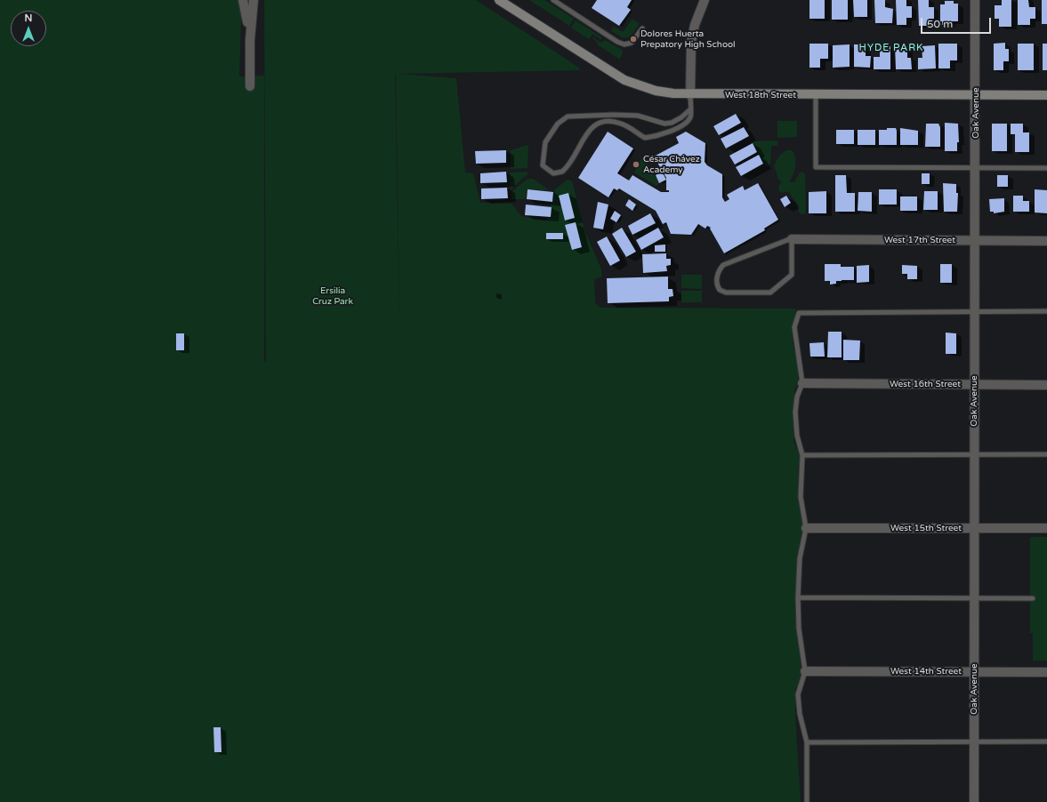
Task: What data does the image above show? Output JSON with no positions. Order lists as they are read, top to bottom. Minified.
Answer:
{"streets":{"street":["West 18th Street","Oak Avenue","West 17th Street","West 16th Street","West 15th Street","West 14th Street"]},"crossings":[["West 18th Street","Oak Avenue"],["Oak Avenue","West 17th Street"],["Oak Avenue","West 16th Street"],["Oak Avenue","West 15th Street"],["Oak Avenue","West 14th Street"]],"districts":["HYDE PARK"],"parks":["Ersilia Cruz Park"],"places":["Dolores Huerta Prepatory High School","César Chávez Academy"],"scale_bar":"50 m","north":"top"}
